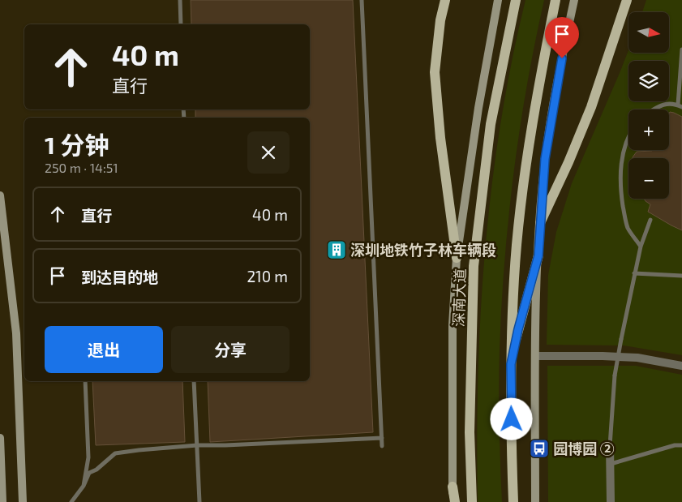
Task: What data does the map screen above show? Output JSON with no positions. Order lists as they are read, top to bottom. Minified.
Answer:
{"streets":{"main road":["深南大道"]},"places":{"building":["深圳地铁竹子林车辆段"],"bus stop":["园博园 ②"]},"north":"right","page":{"map_buttons":["+","−"],"turn":["40 m","直行"],"heading":["1 分钟","250 m · 14:51"],"list":[{"name":"直行","value":"40 m"},{"name":"到达目的地","value":"210 m"}],"buttons":["退出","分享"]}}
